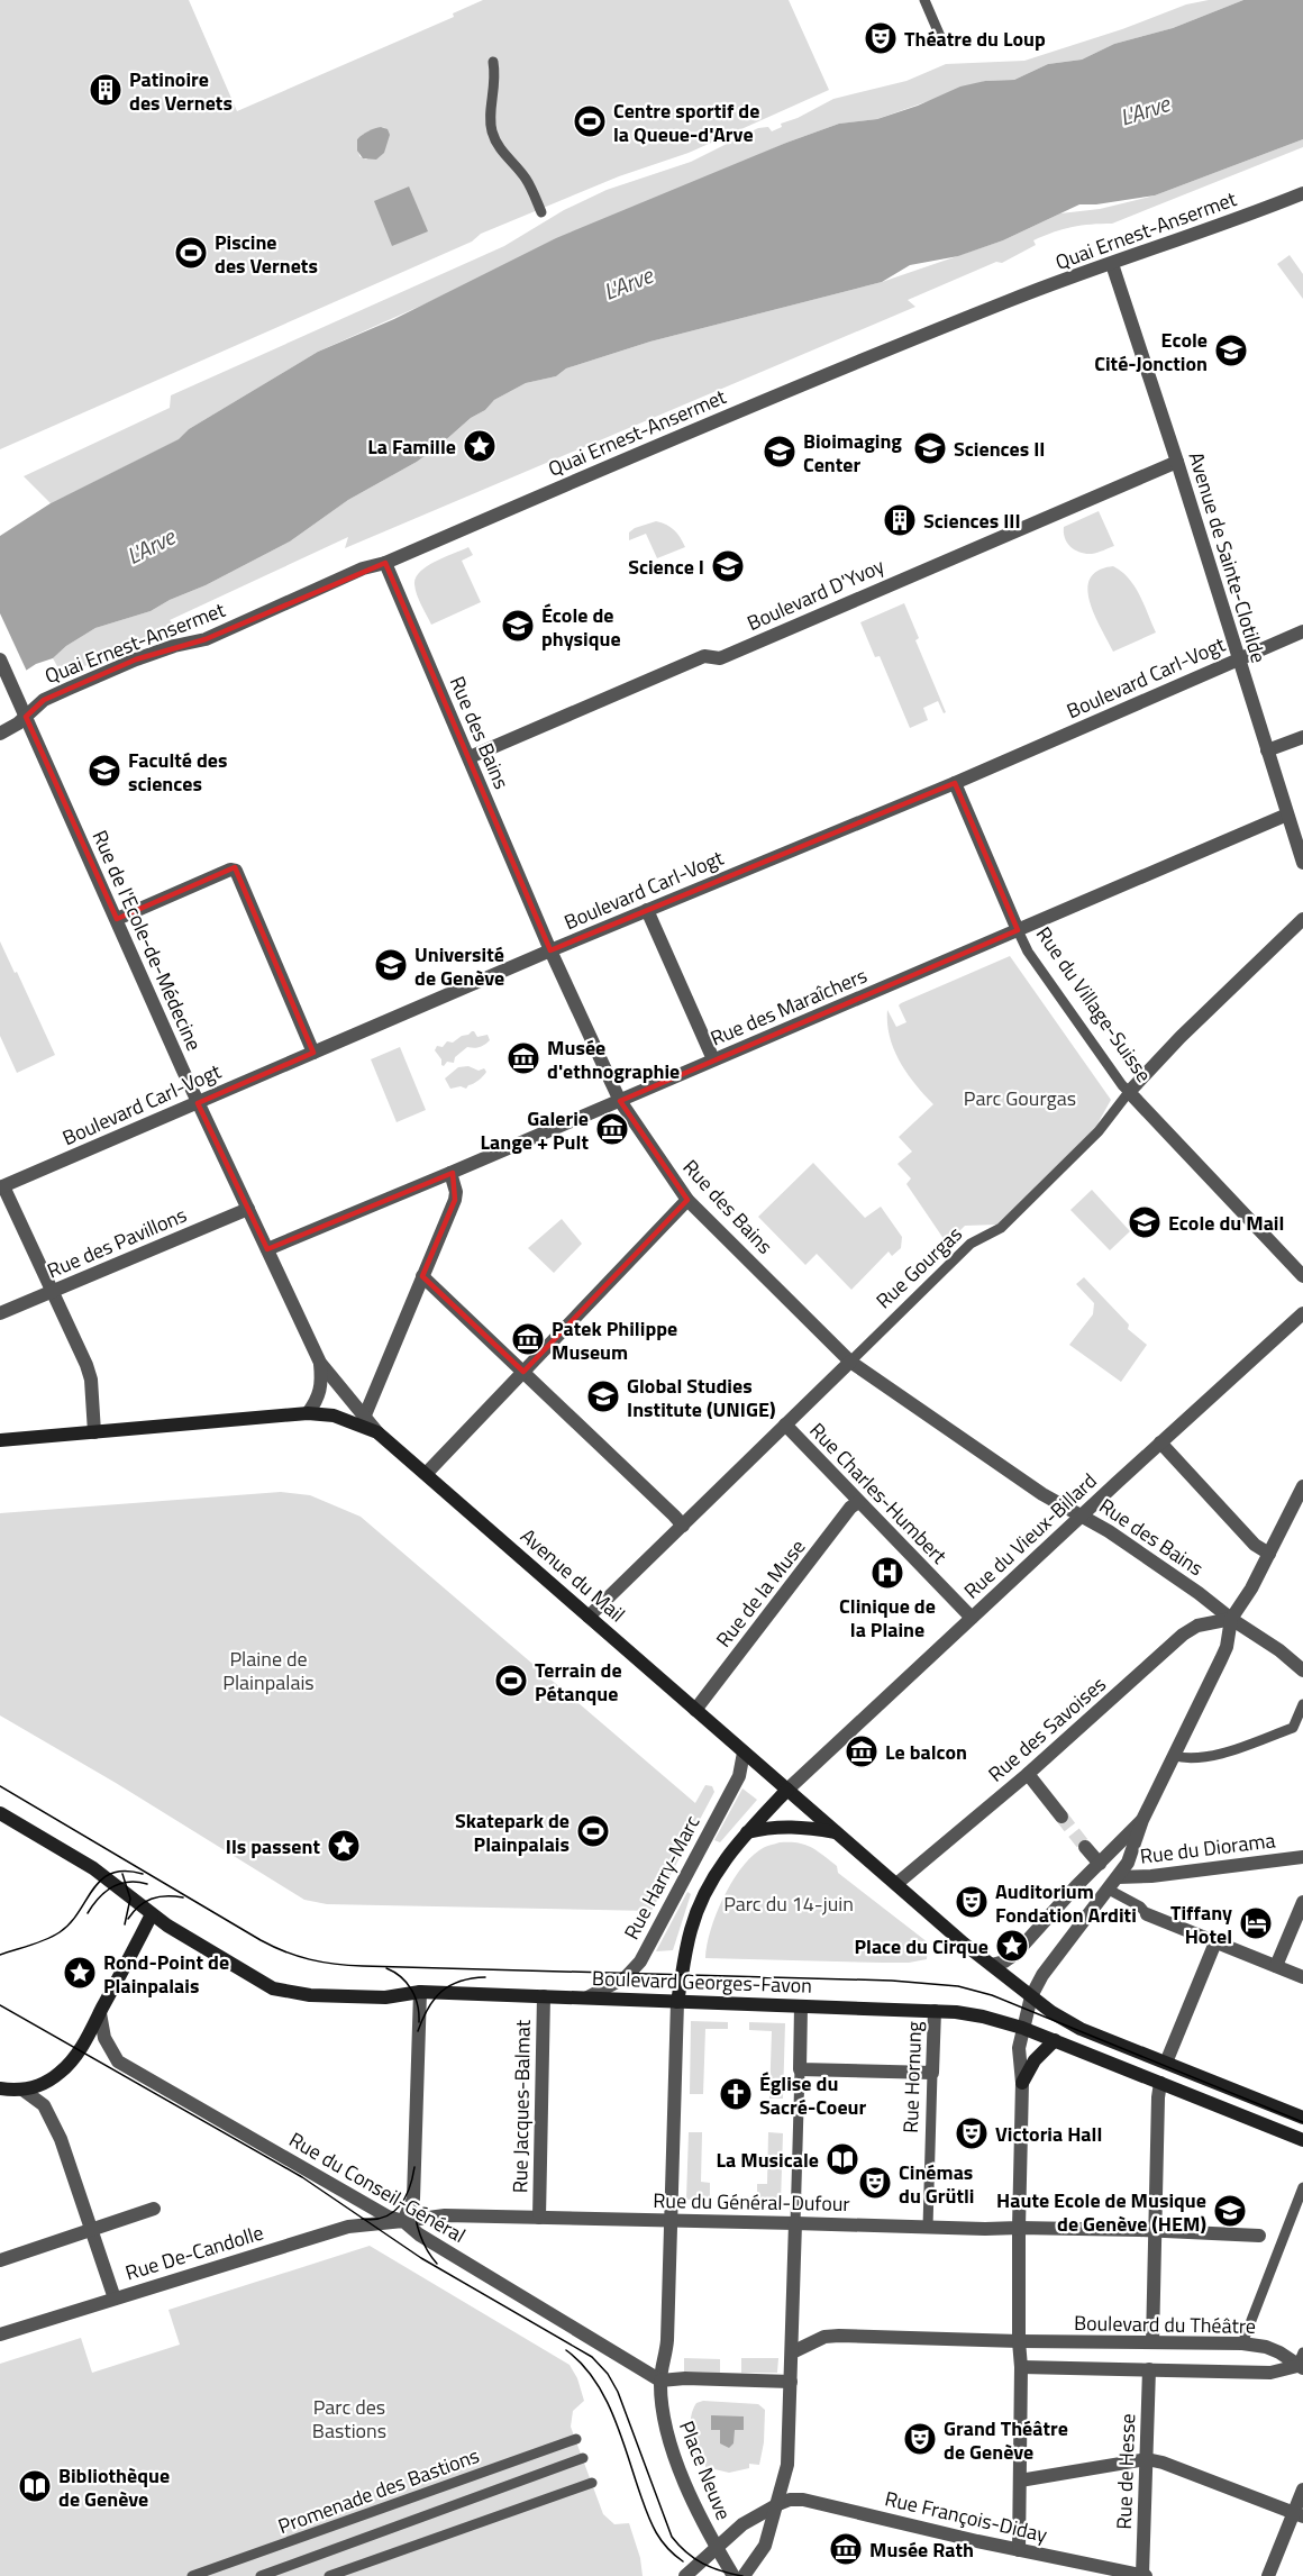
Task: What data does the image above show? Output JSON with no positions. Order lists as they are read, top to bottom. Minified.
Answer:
{"streets":{"main road":["Avenue du Mail","Boulevard Georges-Favon"],"street":["Quai Ernest-Ansermet","Avenue de Sainte-Clotilde","Boulevard D'Yvoy","Boulevard Carl-Vogt","Rue des Bains","Rue de l'Ecole-de-Médecine","Rue du Village-Suisse","Rue des Maraîchers","Rue des Pavillons","Rue Gourgas","Rue Charles-Humbert","Rue du Vieux-Billard","Rue de la Muse","Rue des Savoises","Rue du Diorama","Rue Harry-Marc","Rue Hornung","Rue Jacques-Balmat","Rue du Conseil-Général","Rue du Général-Dufour","Rue De-Candolle","Boulevard du Théâtre","Place Neuve","Rue de Hesse","Promenade des Bastions","Rue François-Diday"]},"crossings":[["Quai Ernest-Ansermet","Avenue de Sainte-Clotilde"],["Quai Ernest-Ansermet","Rue des Bains"],["Quai Ernest-Ansermet","Rue de l'Ecole-de-Médecine"],["Avenue de Sainte-Clotilde","Boulevard D'Yvoy"],["Avenue de Sainte-Clotilde","Boulevard Carl-Vogt"],["Avenue de Sainte-Clotilde","Rue des Maraîchers"],["Boulevard D'Yvoy","Rue des Bains"],["Boulevard Carl-Vogt","Rue des Bains"],["Boulevard Carl-Vogt","Rue de l'Ecole-de-Médecine"],["Boulevard Carl-Vogt","Rue du Village-Suisse"],["Rue des Bains","Rue des Maraîchers"],["Rue des Bains","Rue Gourgas"],["Rue des Bains","Rue du Vieux-Billard"],["Rue des Bains","Rue des Savoises"],["Rue de l'Ecole-de-Médecine","Rue des Maraîchers"],["Rue de l'Ecole-de-Médecine","Rue des Pavillons"],["Rue du Village-Suisse","Rue des Maraîchers"],["Rue du Village-Suisse","Rue Gourgas"],["Rue Gourgas","Rue Charles-Humbert"],["Rue Gourgas","Avenue du Mail"],["Rue Charles-Humbert","Rue du Vieux-Billard"],["Rue Charles-Humbert","Rue de la Muse"],["Rue du Vieux-Billard","Avenue du Mail"],["Avenue du Mail","Rue de la Muse"],["Avenue du Mail","Rue des Savoises"],["Avenue du Mail","Rue Harry-Marc"],["Rue Harry-Marc","Boulevard Georges-Favon"],["Boulevard Georges-Favon","Rue Hornung"],["Boulevard Georges-Favon","Rue Jacques-Balmat"],["Boulevard Georges-Favon","Place Neuve"],["Rue Hornung","Rue du Général-Dufour"],["Rue Jacques-Balmat","Rue du Général-Dufour"],["Rue du Conseil-Général","Rue du Général-Dufour"],["Rue du Conseil-Général","Rue De-Candolle"],["Rue du Conseil-Général","Place Neuve"],["Rue du Général-Dufour","Rue De-Candolle"],["Rue du Général-Dufour","Place Neuve"],["Boulevard du Théâtre","Rue de Hesse"],["Place Neuve","Rue François-Diday"],["Rue de Hesse","Rue François-Diday"]],"water":["L'Arve"],"parks":["Parc Gourgas","Plaine de Plainpalais","Parc du 14-juin","Parc des Bastions"],"places":{"theatre":["Théatre du Loup","Auditorium Fondation Arditi","Victoria Hall","Cinémas du Grütli","Grand Théâtre de Genève"],"building":["Patinoire des Vernets","Sciences III"],"sports":["Centre sportif de la Queue-d'Arve","Piscine des Vernets","Terrain de Pétanque","Skatepark de Plainpalais"],"school or university":["Ecole Cité-Jonction","Sciences II","Bioimaging Center","Science I","École de physique","Faculté des sciences","Université de Genève","Ecole du Mail","Global Studies Institute (UNIGE)","Haute Ecole de Musique de Genève (HEM)"],"place":["La Famille","Ils passent","Place du Cirque","Rond-Point de Plainpalais"],"museum":["Musée d'ethnographie","Galerie Lange + Pult","Patek Philippe Museum","Le balcon","Musée Rath"],"hospital":["Clinique de la Plaine"],"hotel":["Tiffany Hotel"],"church":["Église du Sacré-Coeur"],"library":["La Musicale","Bibliothèque de Genève"]}}
